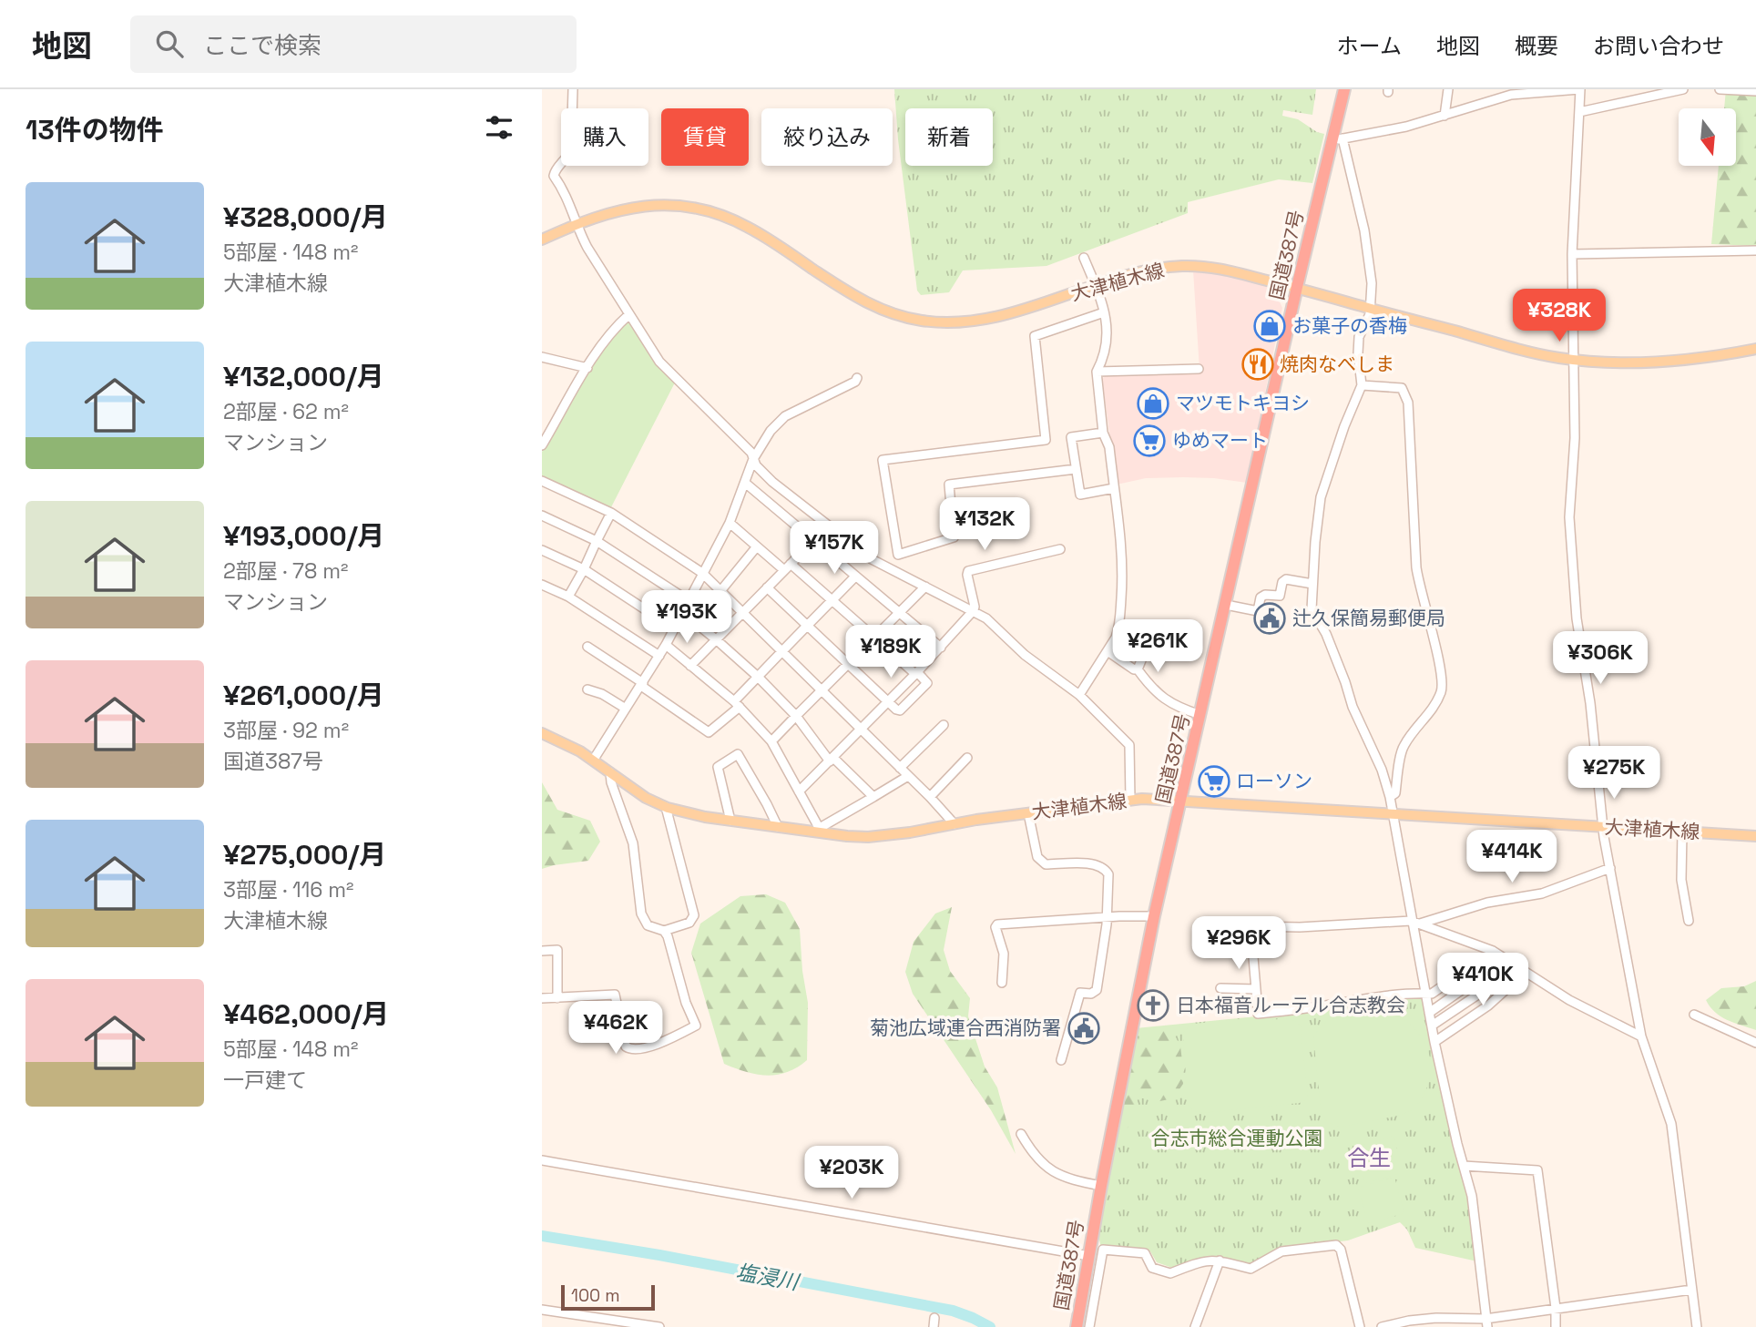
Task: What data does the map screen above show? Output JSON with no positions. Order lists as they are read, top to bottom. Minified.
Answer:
{"streets":{"highway":["国道387号"],"main road":["大津植木線"]},"crossings":[["国道387号","大津植木線"]],"districts":["合生"],"water":["塩浸川"],"parks":["合志市総合運動公園"],"places":{"shop":["お菓子の香梅","マツモトキヨシ"],"restaurant":["焼肉なべしま"],"supermarket":["ゆめマート","ローソン"],"public building":["辻久保簡易郵便局","菊池広域連合西消防署"],"church":["日本福音ルーテル合志教会"]},"scale_bar":"100 m","north":"bottom","page":{"header":"地図","search":"ここで検索","nav":["ホーム","地図","概要","お問い合わせ"],"heading":"13件の物件","chip":["購入","賃貸","絞り込み","新着"],"list":[{"name":"¥328,000/月","note":"5部屋 · 148 m² · 大津植木線"},{"name":"¥132,000/月","note":"2部屋 · 62 m² · マンション"},{"name":"¥193,000/月","note":"2部屋 · 78 m² · マンション"},{"name":"¥261,000/月","note":"3部屋 · 92 m² · 国道387号"},{"name":"¥275,000/月","note":"3部屋 · 116 m² · 大津植木線"},{"name":"¥462,000/月","note":"5部屋 · 148 m² · 一戸建て"}],"price":["¥328K","¥132K","¥157K","¥193K","¥261K","¥189K","¥306K","¥275K","¥414K","¥296K","¥410K","¥462K","¥203K"],"scale":"100 m"}}
